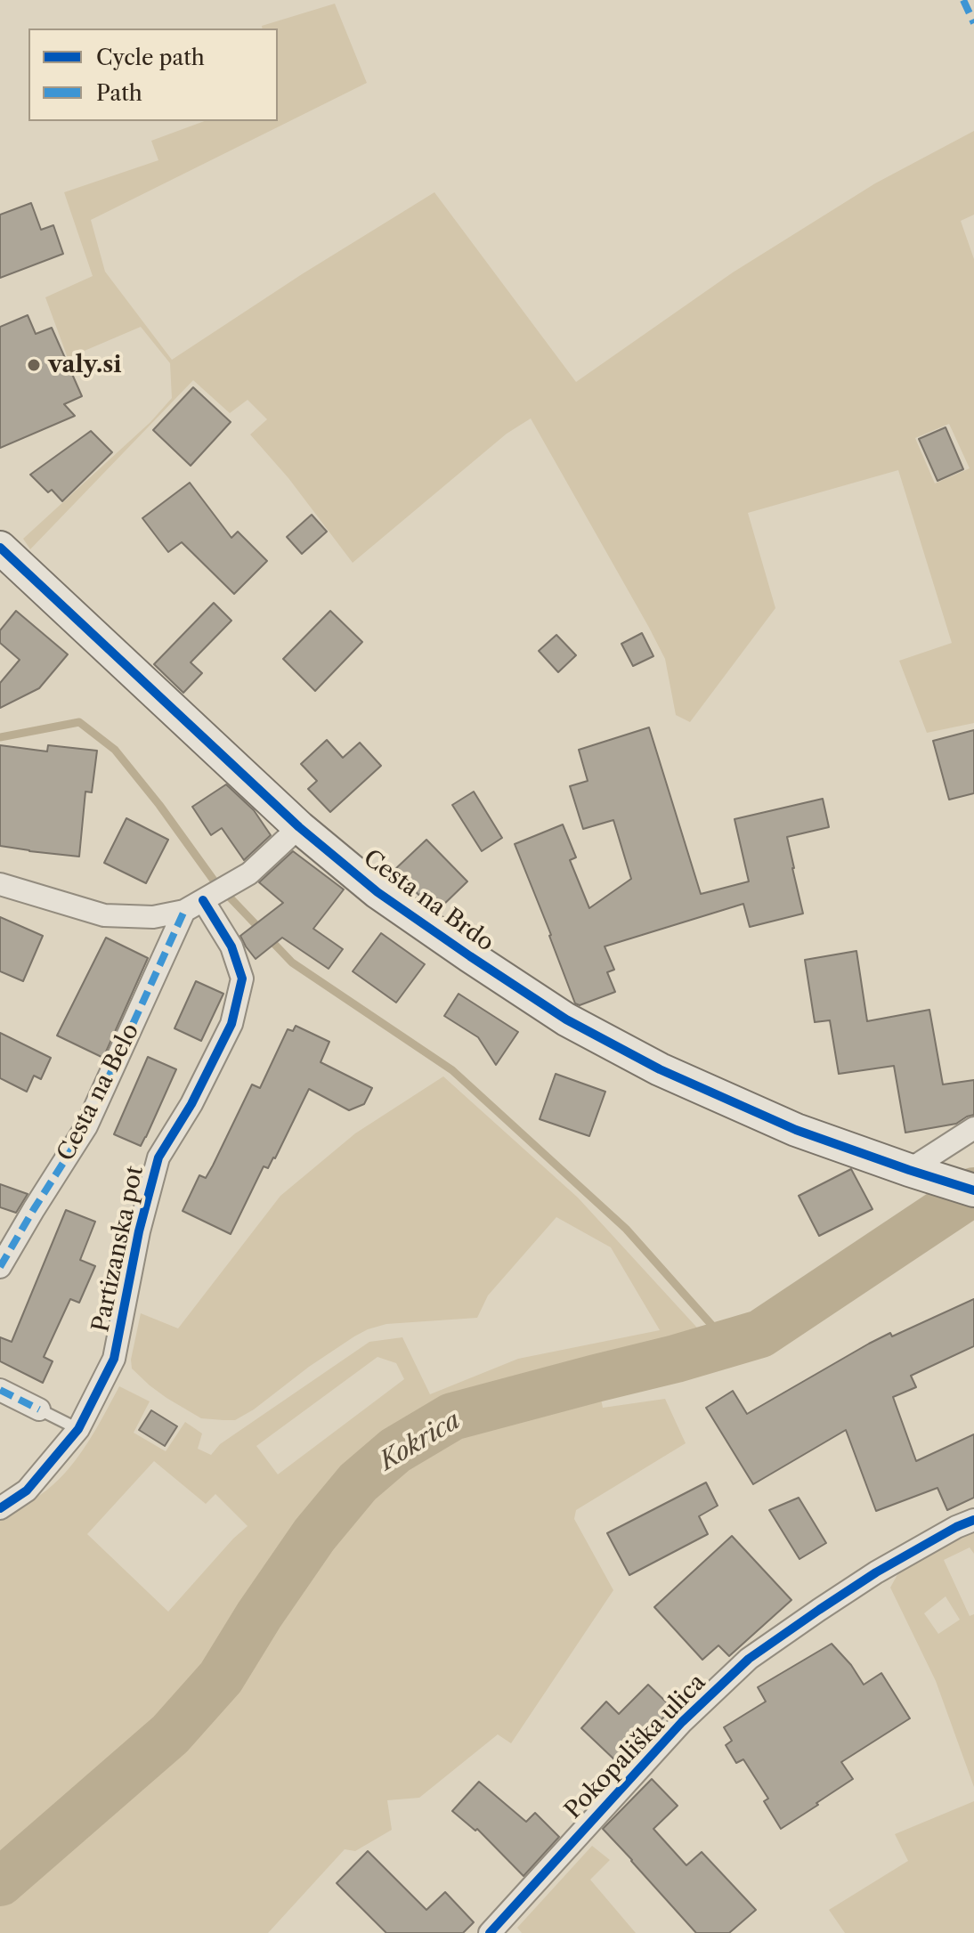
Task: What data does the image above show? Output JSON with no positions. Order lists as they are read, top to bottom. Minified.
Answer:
{"streets":{"street":["Cesta na Brdo","Cesta na Belo","Partizanska pot","Pokopališka ulica"]},"crossings":[["Cesta na Belo","Partizanska pot"]],"water":["Kokrica"],"places":["valy.si"],"legend":["Cycle path","Path"]}
